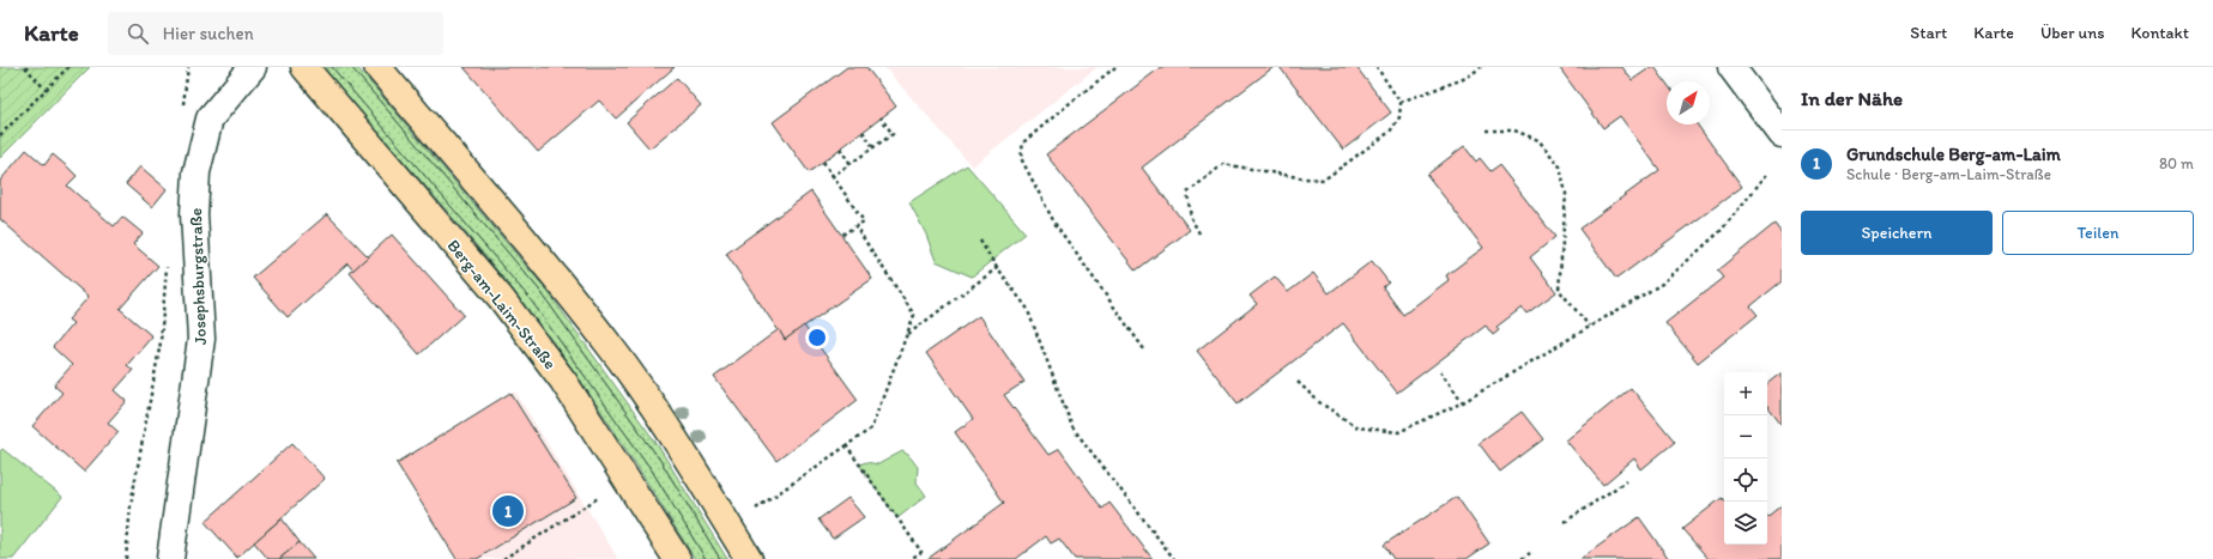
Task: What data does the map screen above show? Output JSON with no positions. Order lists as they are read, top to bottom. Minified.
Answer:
{"streets":{"main road":["Berg-am-Laim-Straße"],"street":["Josephsburgstraße"]},"north":"top right","page":{"header":"Karte","search":"Hier suchen","nav":["Start","Karte","Über uns","Kontakt"],"heading":"In der Nähe","list":[{"mark":"1","name":"Grundschule Berg-am-Laim","note":"Schule · Berg-am-Laim-Straße","value":"80 m"}],"buttons":["Speichern","Teilen"],"map_buttons":["+","−"],"pins":"1"}}
